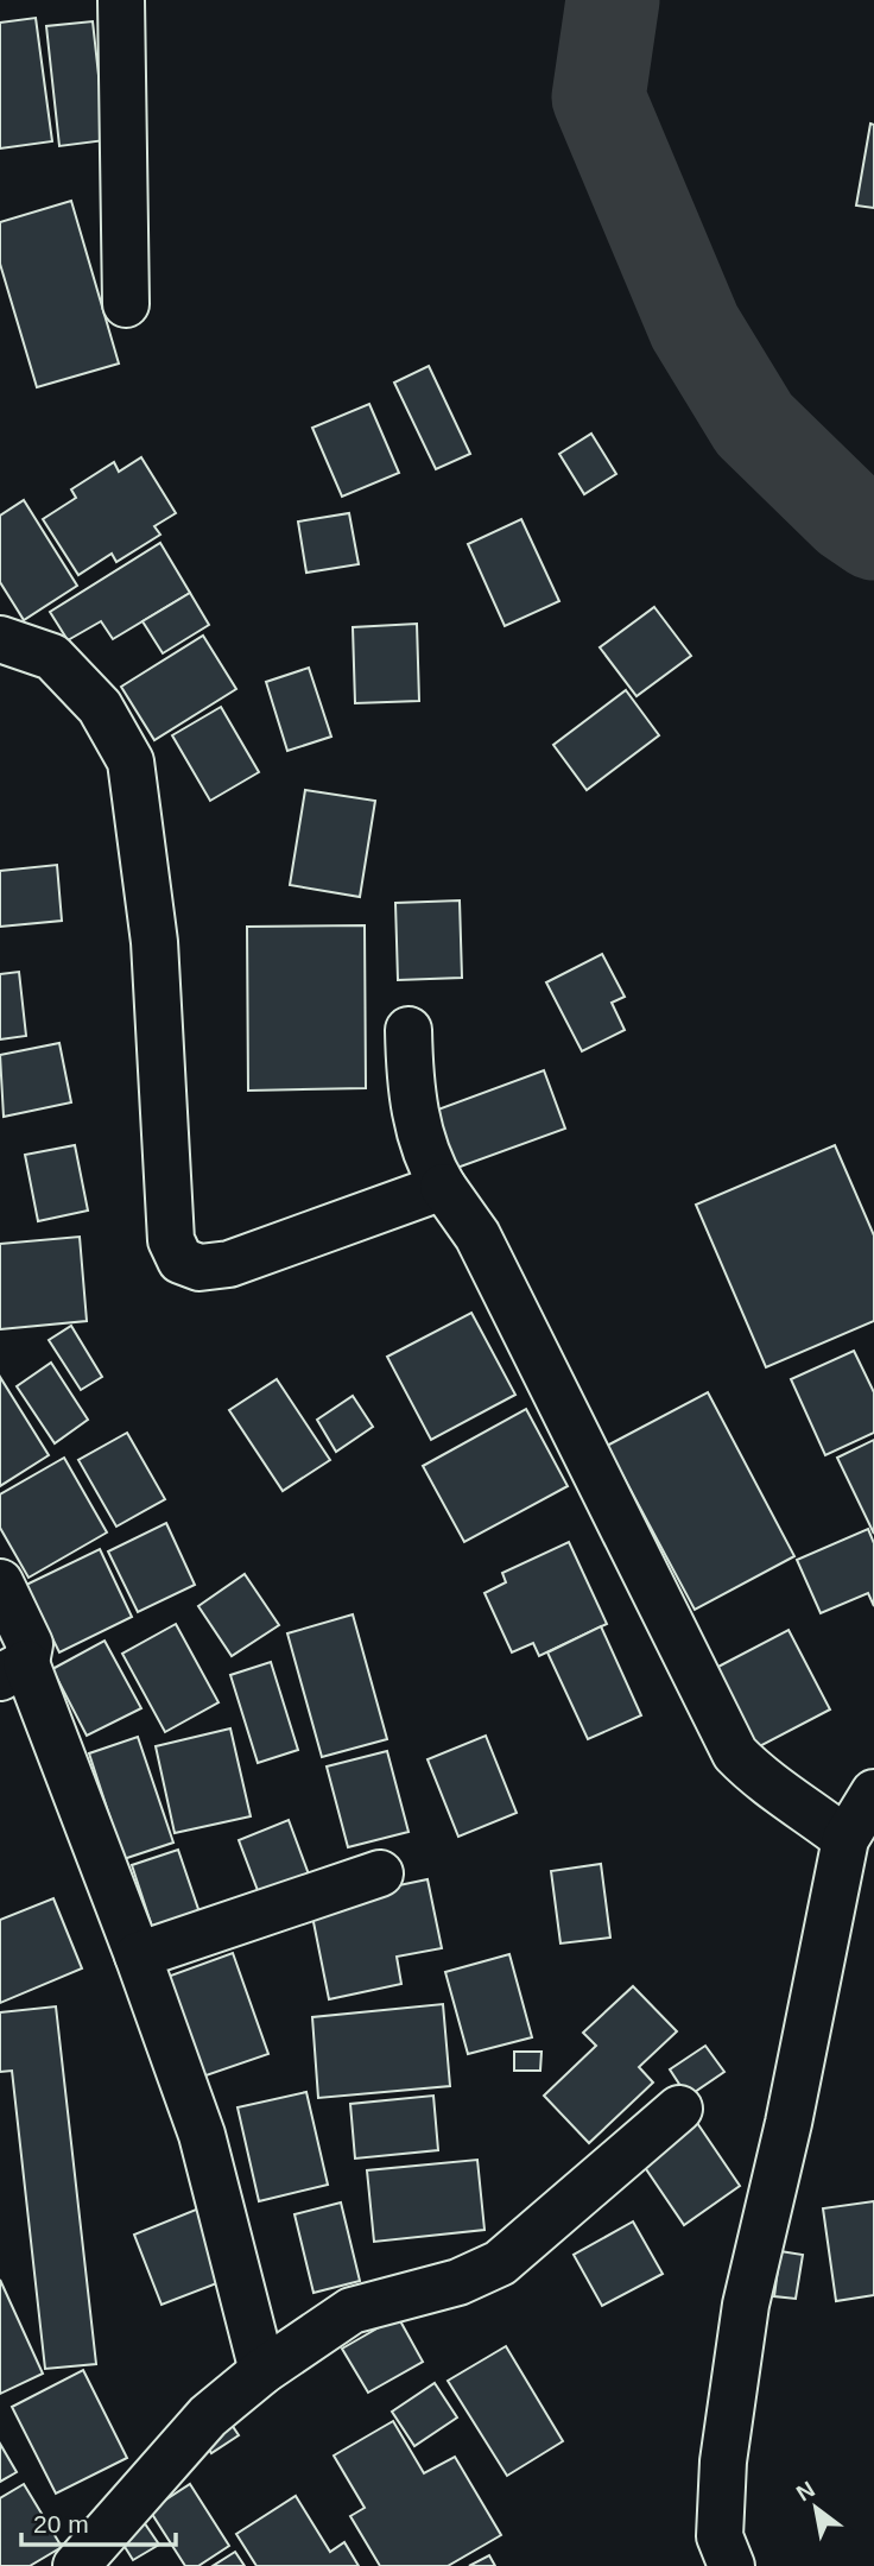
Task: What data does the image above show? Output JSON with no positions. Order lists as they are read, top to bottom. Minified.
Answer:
{"scale_bar":"20 m","north":"top left"}
